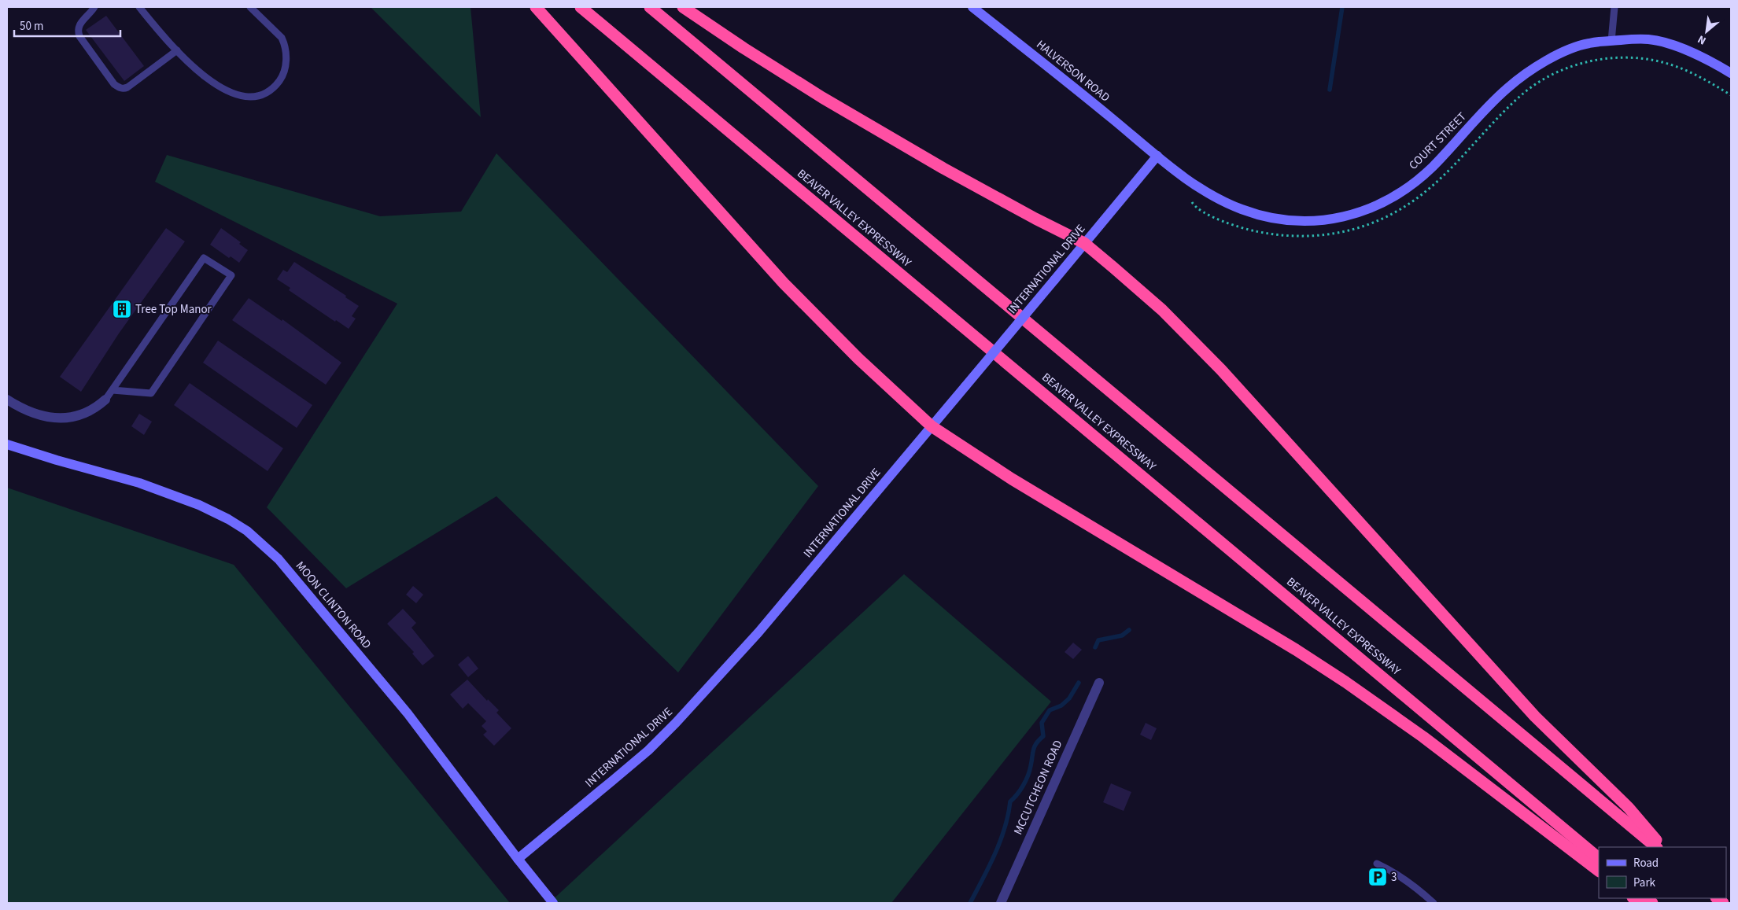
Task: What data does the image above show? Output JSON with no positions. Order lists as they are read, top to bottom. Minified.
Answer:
{"streets":{"highway":["BEAVER VALLEY EXPRESSWAY"],"street":["HALVERSON ROAD","COURT STREET","INTERNATIONAL DRIVE","MOON CLINTON ROAD","MCCUTCHEON ROAD"]},"crossings":[["HALVERSON ROAD","COURT STREET"],["HALVERSON ROAD","INTERNATIONAL DRIVE"],["COURT STREET","INTERNATIONAL DRIVE"],["INTERNATIONAL DRIVE","MOON CLINTON ROAD"]],"places":{"building":["Tree Top Manor"],"parking":["3"]},"legend":["Road","Park"],"scale_bar":"50 m","north":"bottom left"}
